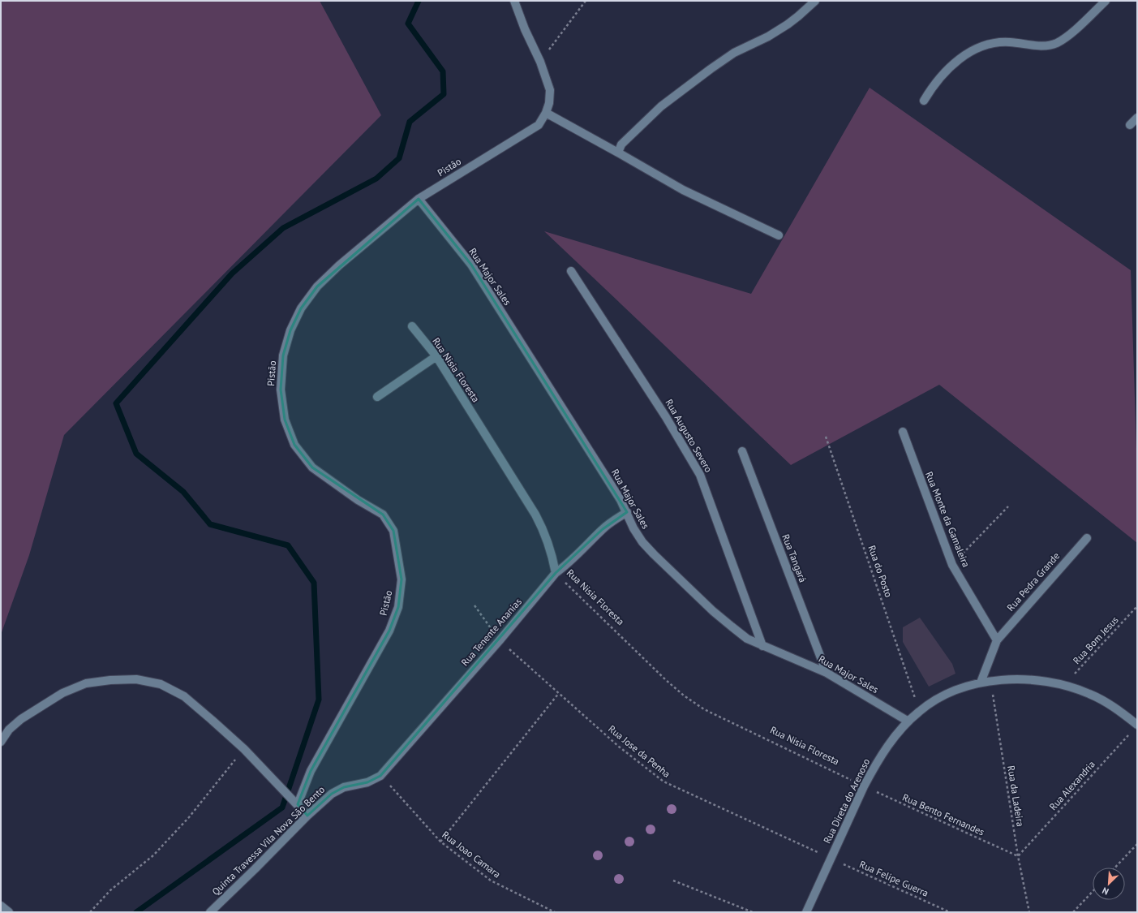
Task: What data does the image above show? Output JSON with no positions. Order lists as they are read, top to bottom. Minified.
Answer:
{"streets":{"street":["Pistão","Rua Major Sales","Rua Nisia Floresta","Rua Augusto Severo","Rua Monte da Gamaleira","Rua Tangará","Rua Pedra Grande","Rua Tenente Ananias","Rua Direta do Arenoso","Quinta Travessa Vila Nova São Bento"],"path":["Rua do Posto","Rua Bom Jesus","Rua Jose da Penha","Rua Alexandria","Rua da Ladeira","Rua Bento Fernandes","Rua Joao Camara","Rua Felipe Guerra"]},"crossings":[["Pistão","Rua Major Sales"],["Rua Major Sales","Rua Augusto Severo"],["Rua Major Sales","Rua Tangará"],["Rua Major Sales","Rua Tenente Ananias"],["Rua Major Sales","Rua Direta do Arenoso"],["Rua Nisia Floresta","Rua Tenente Ananias"],["Rua Nisia Floresta","Rua Direta do Arenoso"],["Rua Nisia Floresta","Rua Bento Fernandes"],["Rua Monte da Gamaleira","Rua Pedra Grande"],["Rua do Posto","Rua Direta do Arenoso"],["Rua Tenente Ananias","Rua Jose da Penha"],["Rua Tenente Ananias","Quinta Travessa Vila Nova São Bento"],["Rua Tenente Ananias","Rua Joao Camara"],["Rua Bom Jesus","Rua Direta do Arenoso"],["Rua Jose da Penha","Rua Direta do Arenoso"],["Rua Jose da Penha","Rua Felipe Guerra"],["Rua Alexandria","Rua da Ladeira"],["Rua Alexandria","Rua Bento Fernandes"],["Rua da Ladeira","Rua Direta do Arenoso"],["Rua da Ladeira","Rua Bento Fernandes"],["Rua Direta do Arenoso","Rua Bento Fernandes"],["Rua Direta do Arenoso","Rua Felipe Guerra"],["Quinta Travessa Vila Nova São Bento","Rua Joao Camara"]],"north":"bottom left"}
